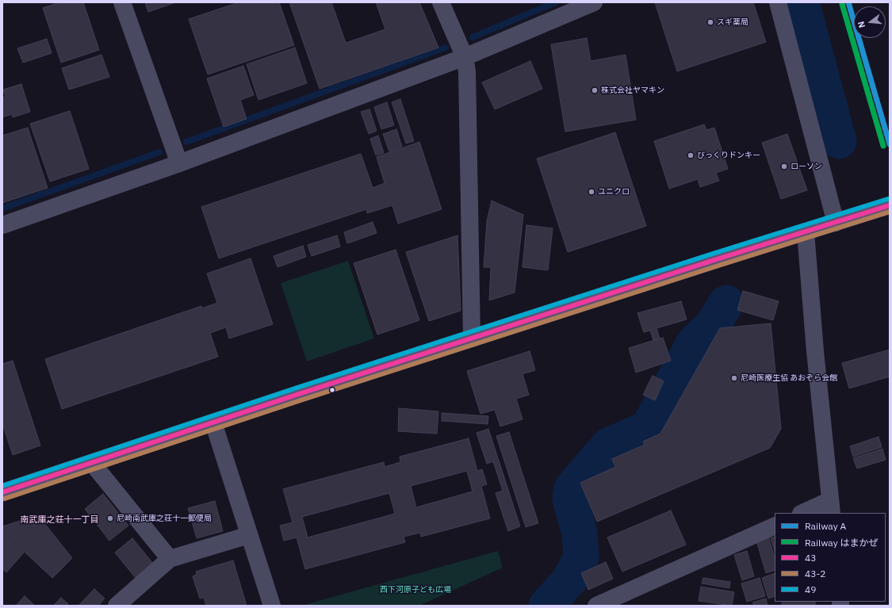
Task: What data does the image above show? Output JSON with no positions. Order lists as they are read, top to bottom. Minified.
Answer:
{"districts":["南武庫之荘十一丁目"],"parks":["西下河原子ども広場"],"places":["スギ薬局","株式会社ヤマキン","びっくりドンキー","ローソン","ユニクロ","尼崎医療生協 あおぞら会館","尼崎南武庫之荘十一郵便局"],"lines":["rail line A","rail line はまかぜ","transit line 49","transit line 43","transit line 43-2"],"legend":["Railway A","Railway はまかぜ","43","43-2","49"],"north":"left"}
